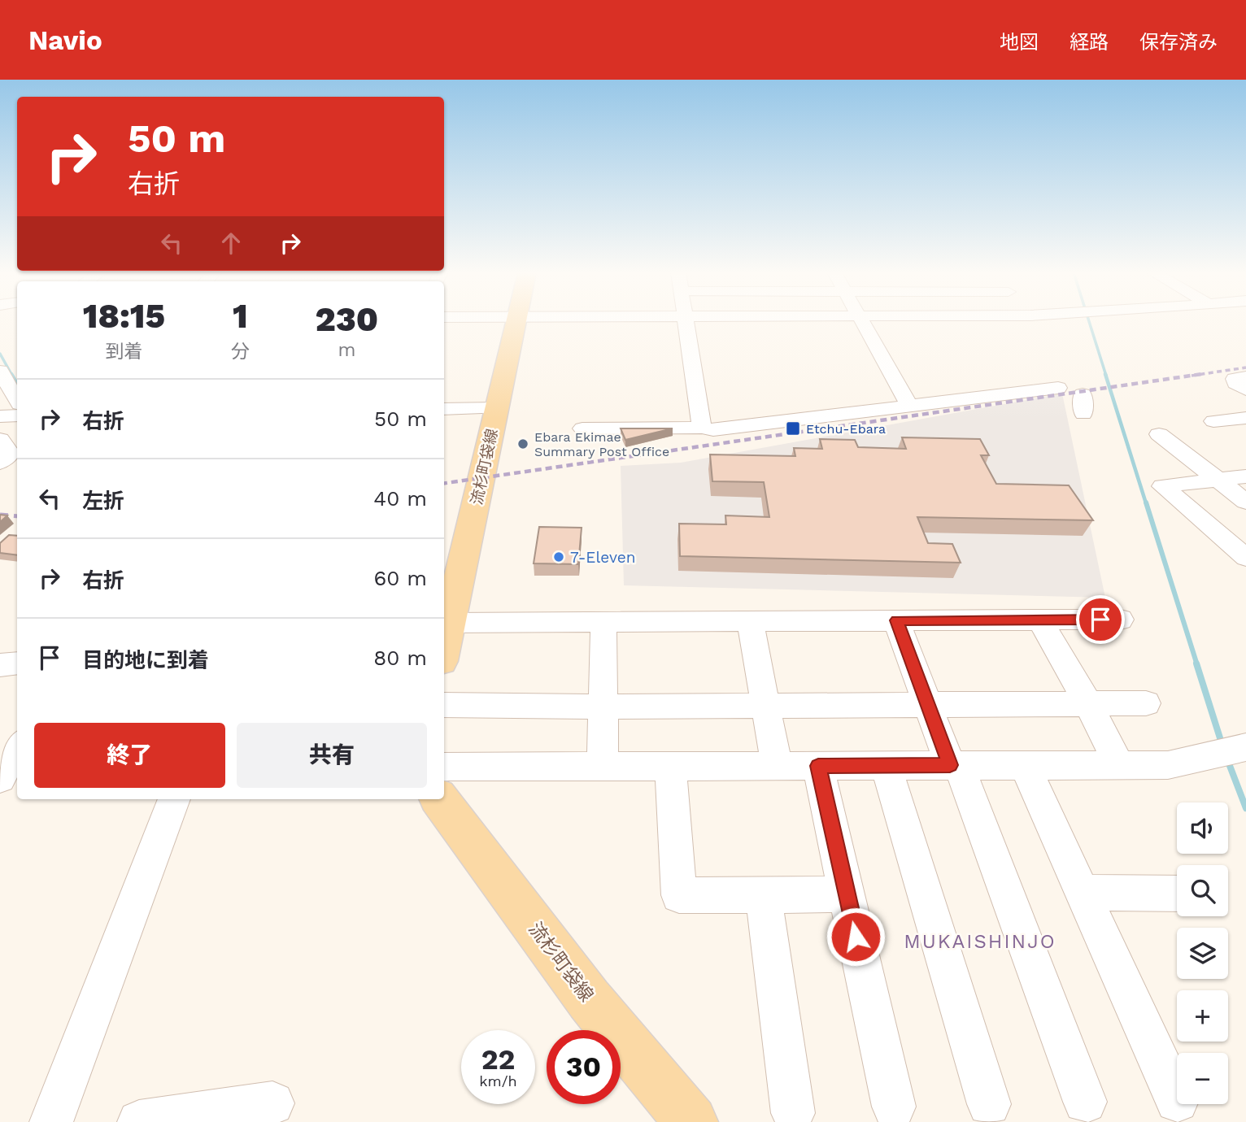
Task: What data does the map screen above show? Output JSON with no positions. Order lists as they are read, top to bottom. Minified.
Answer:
{"streets":{"main road":["流杉町袋線"]},"districts":["MUKAISHINJO"],"places":{"transit":["Etchu-Ebara"],"other":["Ebara Ekimae Summary Post Office","7-Eleven"]},"page":{"header":"Navio","nav":["地図","経路","保存済み"],"turn":["50 m","右折"],"eta":["18:15","到着","1","分","230","m"],"list":[{"name":"右折","value":"50 m"},{"name":"左折","value":"40 m"},{"name":"右折","value":"60 m"},{"name":"目的地に到着","value":"80 m"}],"buttons":["終了","共有"],"map_buttons":["+","−"],"speed":"22 km/h","limit":"30"}}
